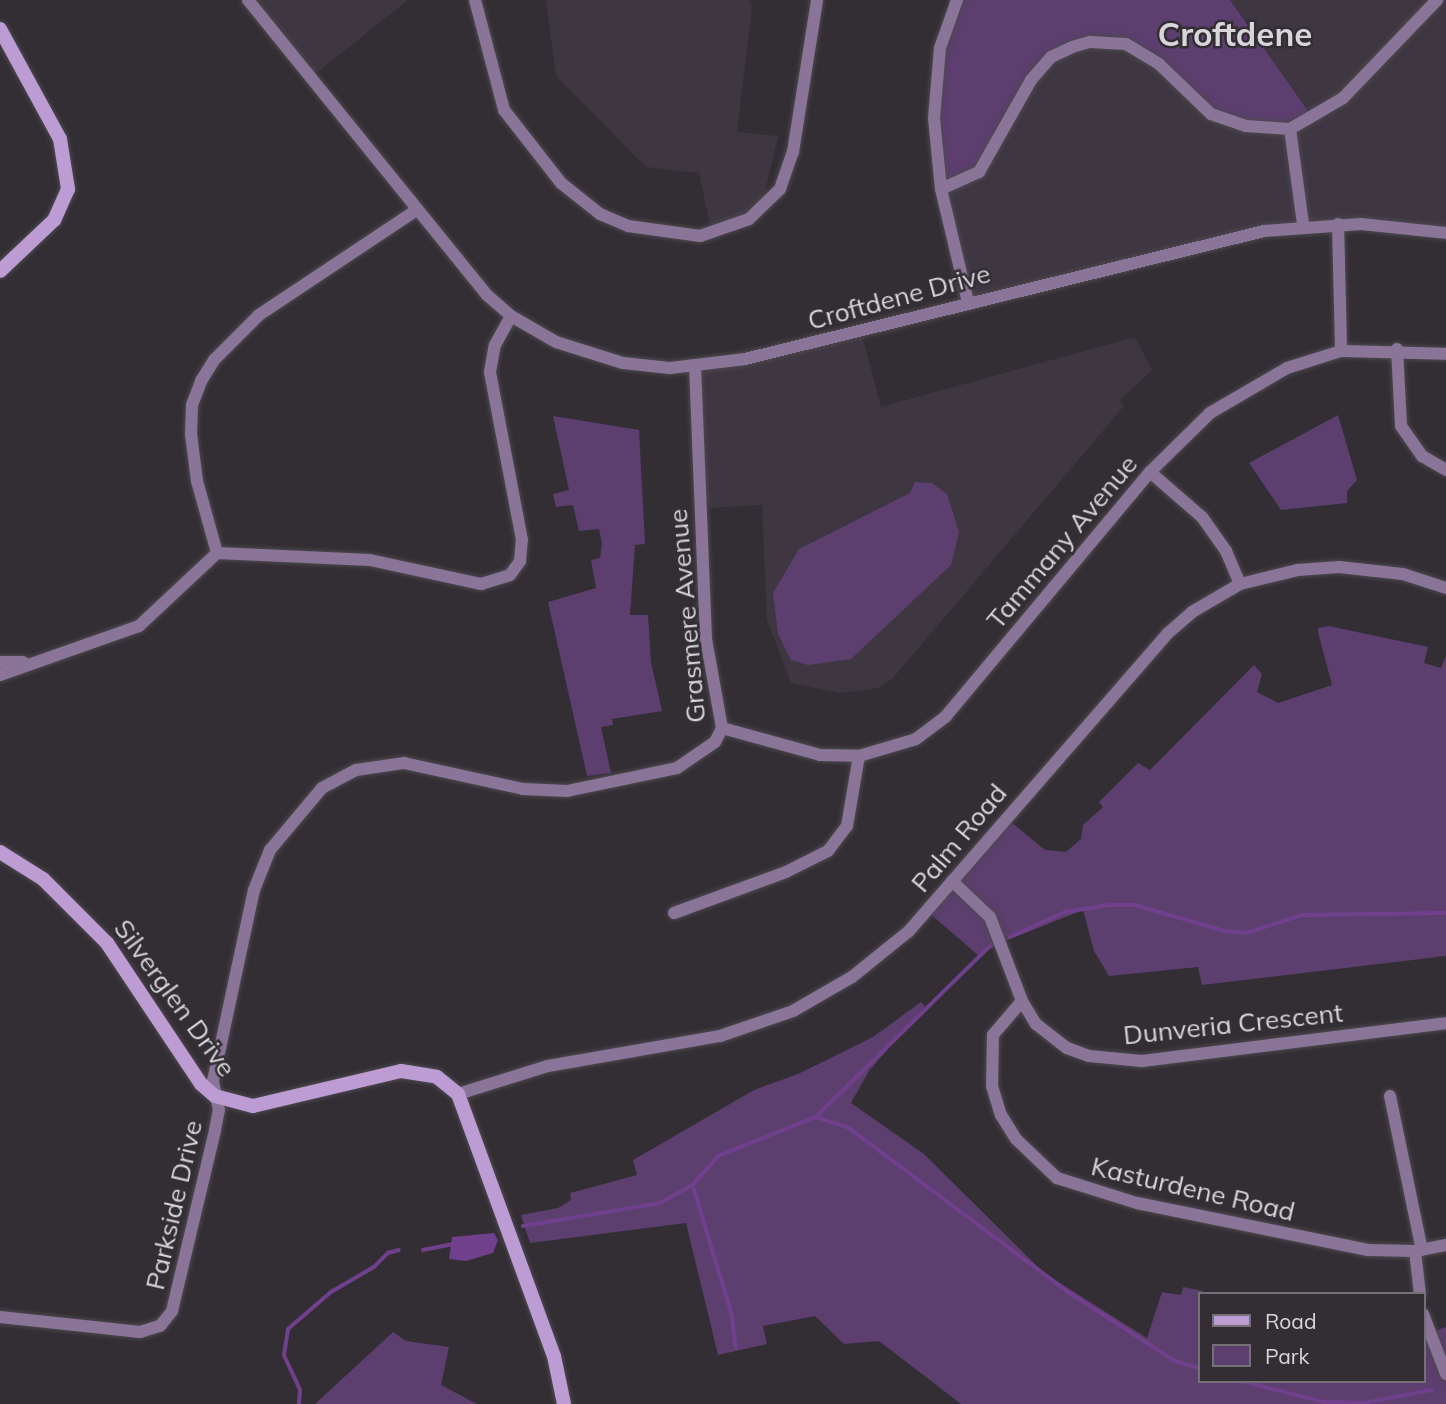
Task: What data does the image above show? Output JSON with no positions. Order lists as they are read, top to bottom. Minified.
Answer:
{"streets":{"street":["Croftdene Drive","Tammany Avenue","Grasmere Avenue","Palm Road","Silverglen Drive","Dunveria Crescent","Kasturdene Road","Parkside Drive"]},"crossings":[["Croftdene Drive","Grasmere Avenue"],["Tammany Avenue","Grasmere Avenue"],["Grasmere Avenue","Silverglen Drive"],["Grasmere Avenue","Parkside Drive"],["Palm Road","Silverglen Drive"],["Palm Road","Dunveria Crescent"],["Silverglen Drive","Parkside Drive"],["Dunveria Crescent","Kasturdene Road"]],"districts":["Croftdene"],"legend":["Road","Park"]}
